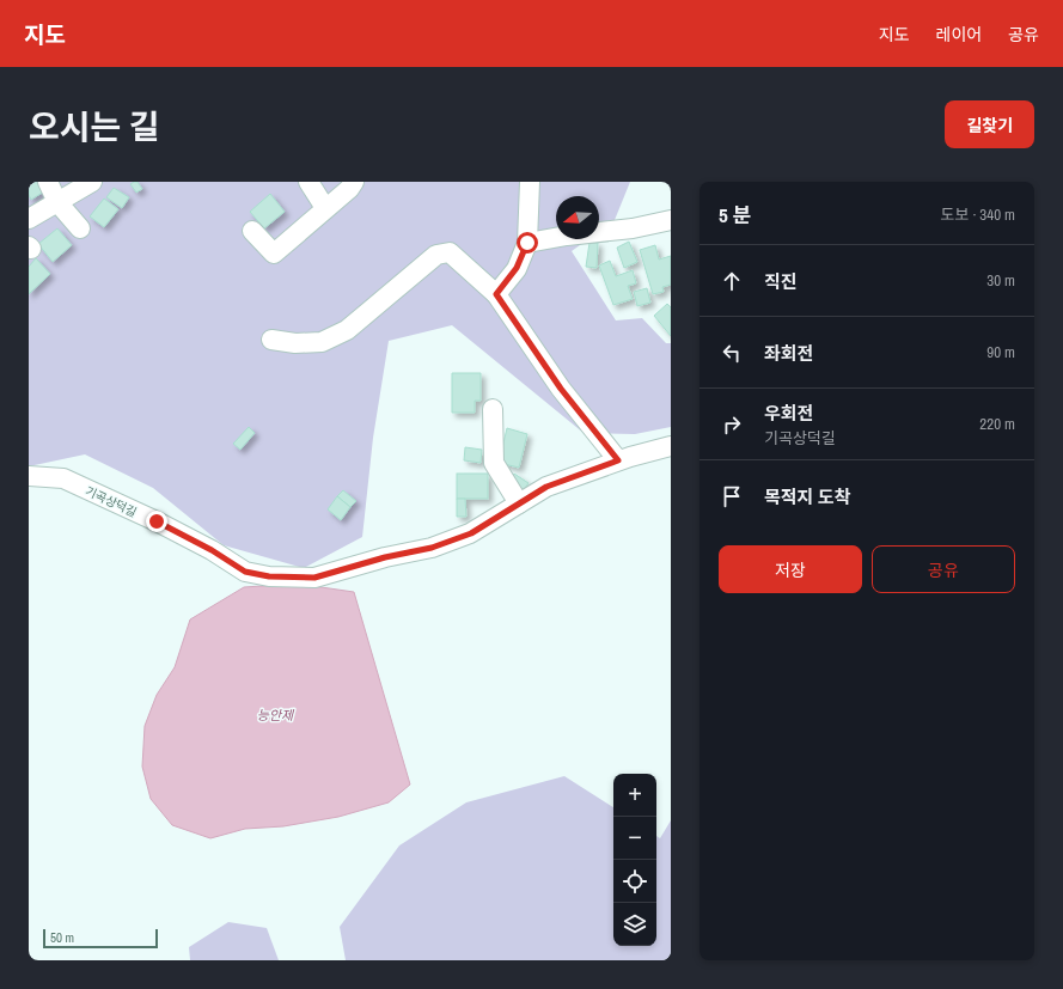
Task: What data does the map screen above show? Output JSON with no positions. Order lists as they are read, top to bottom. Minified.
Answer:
{"streets":{"street":["기곡상덕길"]},"water":["능안제"],"scale_bar":"50 m","north":"left","page":{"header":"지도","nav":["지도","레이어","공유"],"title":"오시는 길","buttons":["길찾기",["저장","공유"]],"heading":["5 분","도보 · 340 m"],"list":[["직진","30 m"],["좌회전","90 m"],["우회전","기곡상덕길","220 m"],"목적지 도착"],"map_buttons":["+","−"],"scale":"50 m"}}
